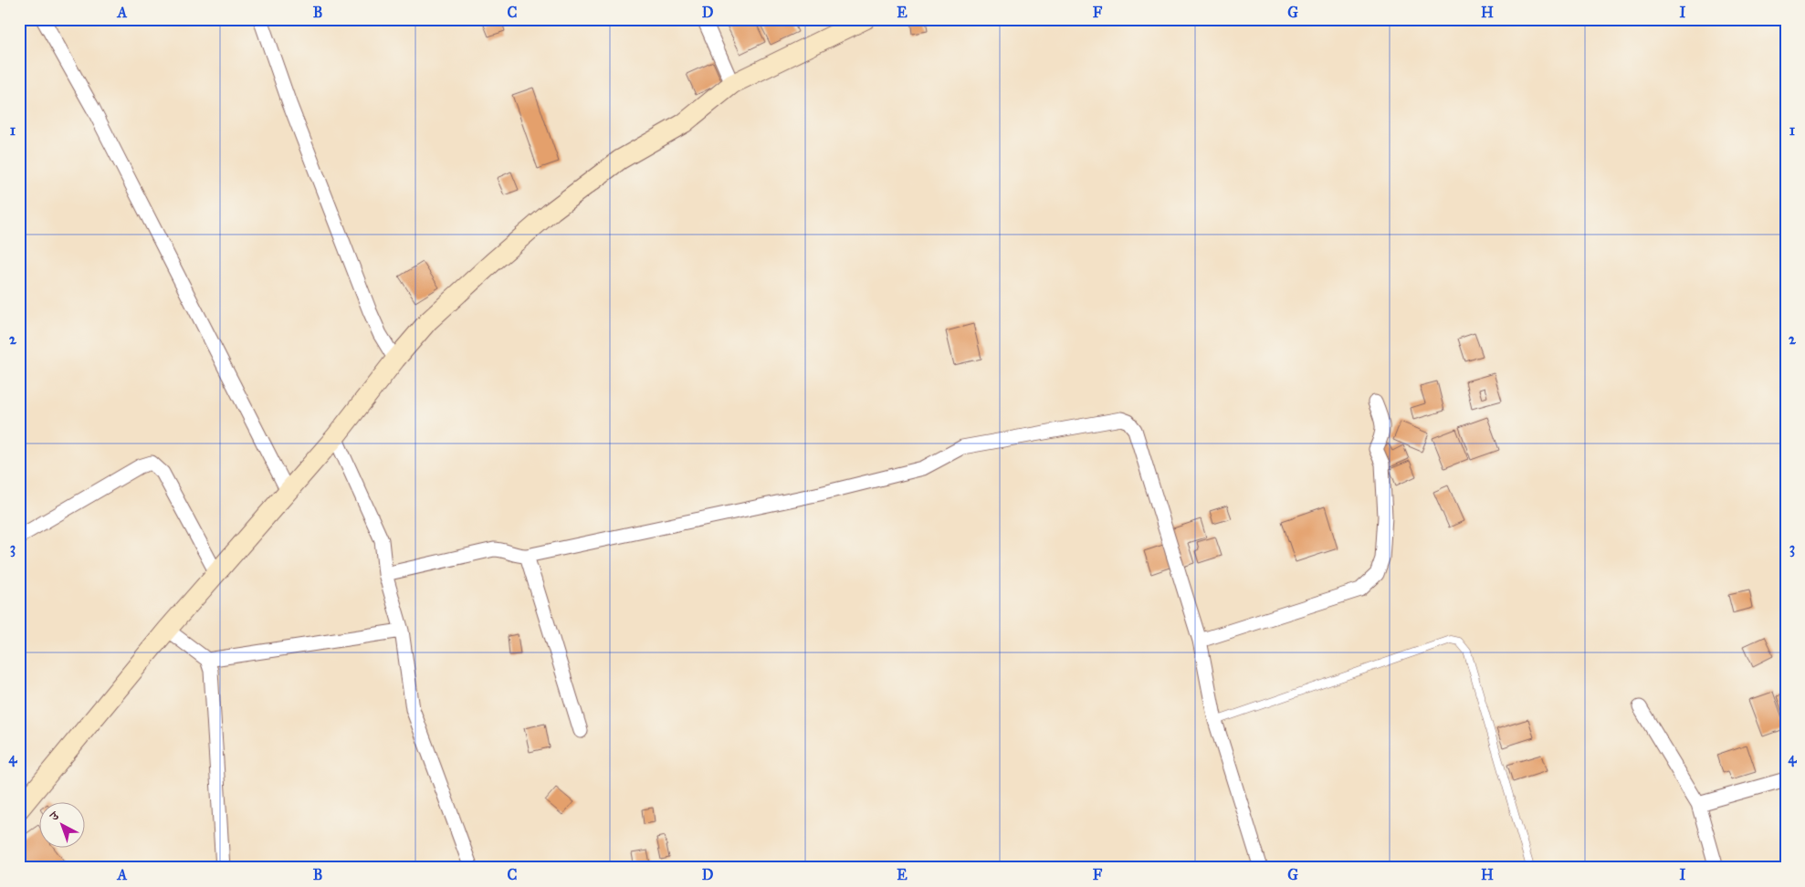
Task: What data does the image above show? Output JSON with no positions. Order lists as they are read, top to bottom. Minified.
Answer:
{"north":"top left","grid":{"columns":["A","B","C","D","E","F","G","H","I"],"rows":["1","2","3","4"]}}
